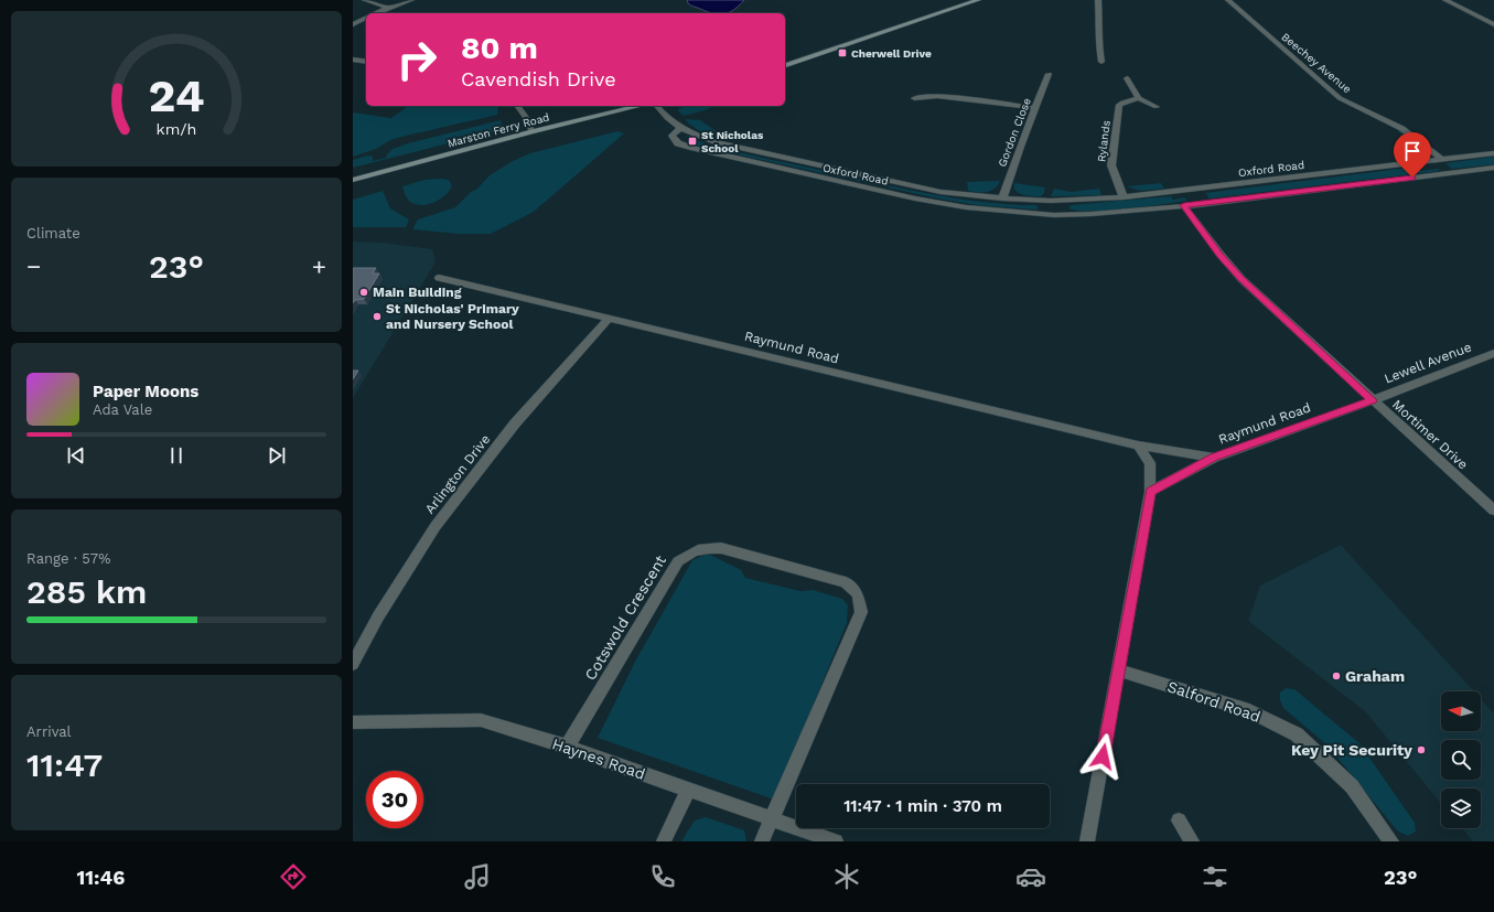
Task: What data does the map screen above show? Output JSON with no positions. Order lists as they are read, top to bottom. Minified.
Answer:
{"streets":{"main road":["Marston Ferry Road"],"street":["Beechey Avenue","Gordon Close","Rylands","Oxford Road","Raymund Road","Lewell Avenue","Mortimer Drive","Arlington Drive","Cotswold Crescent","Salford Road","Haynes Road"]},"crossings":[["Beechey Avenue","Oxford Road"],["Gordon Close","Oxford Road"],["Rylands","Oxford Road"],["Oxford Road","Mortimer Drive"],["Raymund Road","Lewell Avenue"],["Raymund Road","Mortimer Drive"],["Raymund Road","Arlington Drive"],["Lewell Avenue","Mortimer Drive"],["Cotswold Crescent","Haynes Road"]],"places":{"transit":["Cherwell Drive","St Nicholas School"],"other":["Main Building","St Nicholas' Primary and Nursery School","Graham","Key Pit Security"]},"north":"left","page":{"turn":["80 m","Cavendish Drive"],"tile":["Climate",["Range · 57%","285 km"],["Arrival","11:47"]],"heat":["−","23°","+"],"song":["Paper Moons","Ada Vale"],"limit":"30","trip":"11:47 · 1 min · 370 m","tabs":["11:46","23°"],"gauge":["24","km/h"]}}
